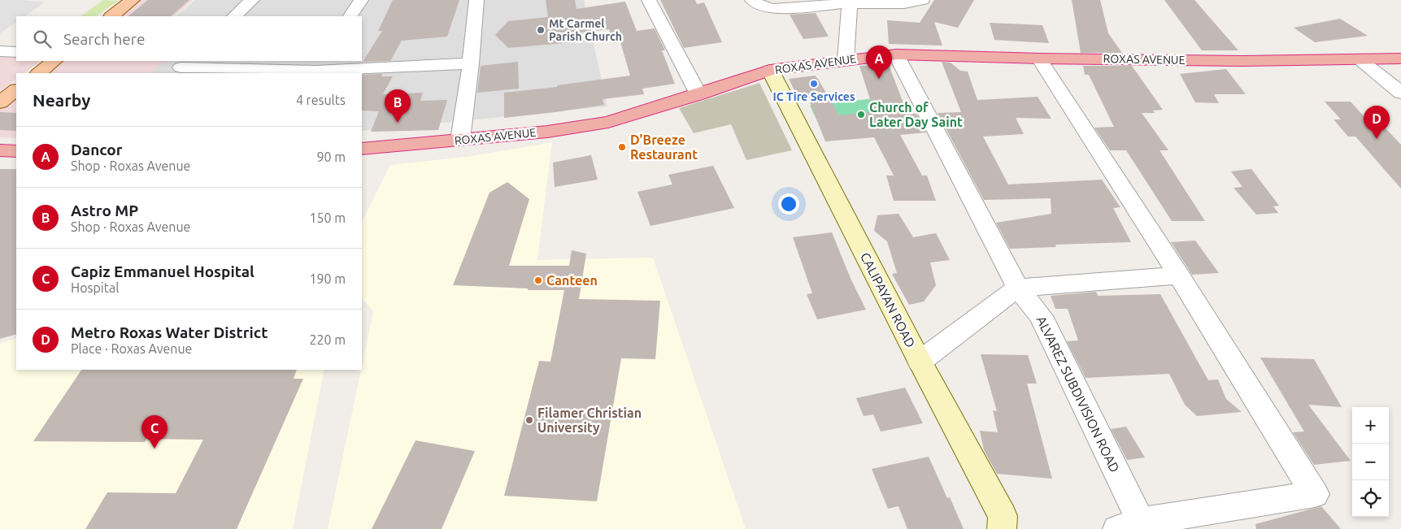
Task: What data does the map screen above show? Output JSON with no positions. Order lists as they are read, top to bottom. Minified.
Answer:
{"streets":{"highway":["ROXAS AVENUE"],"main road":["CALIPAYAN ROAD"],"street":["ALVAREZ SUBDIVISION ROAD"]},"crossings":[["ROXAS AVENUE","CALIPAYAN ROAD"],["ROXAS AVENUE","ALVAREZ SUBDIVISION ROAD"]],"places":["Mt Carmel Parish Church","IC Tire Services","Church of Later Day Saint","D'Breeze Restaurant","Canteen","Filamer Christian University"],"page":{"search":"Search here","pins":["A","B","D","C"],"heading":["Nearby","4 results"],"list":[{"mark":"A","name":"Dancor","note":"Shop · Roxas Avenue","value":"90 m"},{"mark":"B","name":"Astro MP","note":"Shop · Roxas Avenue","value":"150 m"},{"mark":"C","name":"Capiz Emmanuel Hospital","note":"Hospital","value":"190 m"},{"mark":"D","name":"Metro Roxas Water District","note":"Place · Roxas Avenue","value":"220 m"}],"map_buttons":["+","−"]}}
